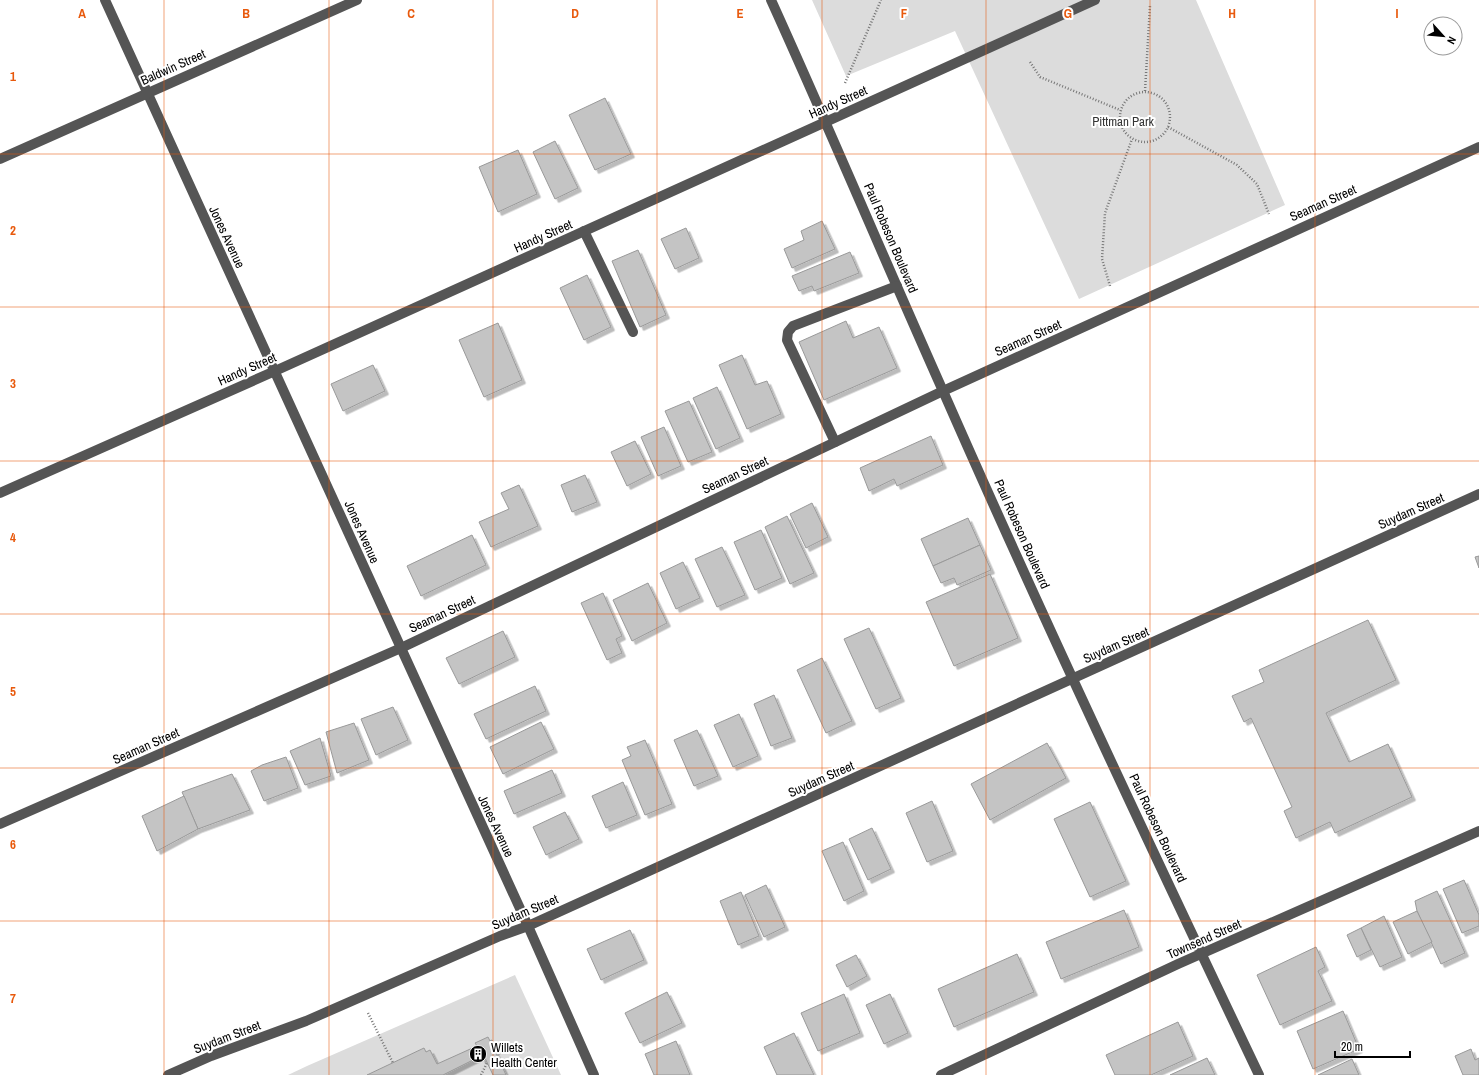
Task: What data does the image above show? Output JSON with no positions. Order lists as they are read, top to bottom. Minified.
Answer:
{"streets":{"street":["Baldwin Street","Handy Street","Seaman Street","Jones Avenue","Paul Robeson Boulevard","Suydam Street","Townsend Street"]},"crossings":[["Baldwin Street","Jones Avenue"],["Handy Street","Jones Avenue"],["Handy Street","Paul Robeson Boulevard"],["Seaman Street","Jones Avenue"],["Seaman Street","Paul Robeson Boulevard"],["Jones Avenue","Suydam Street"],["Paul Robeson Boulevard","Suydam Street"],["Paul Robeson Boulevard","Townsend Street"]],"parks":["Pittman Park"],"places":{"building":["Willets Health Center"]},"scale_bar":"20 m","north":"bottom right","grid":{"columns":["A","B","C","D","E","F","G","H","I"],"rows":["1","2","3","4","5","6","7"]}}
